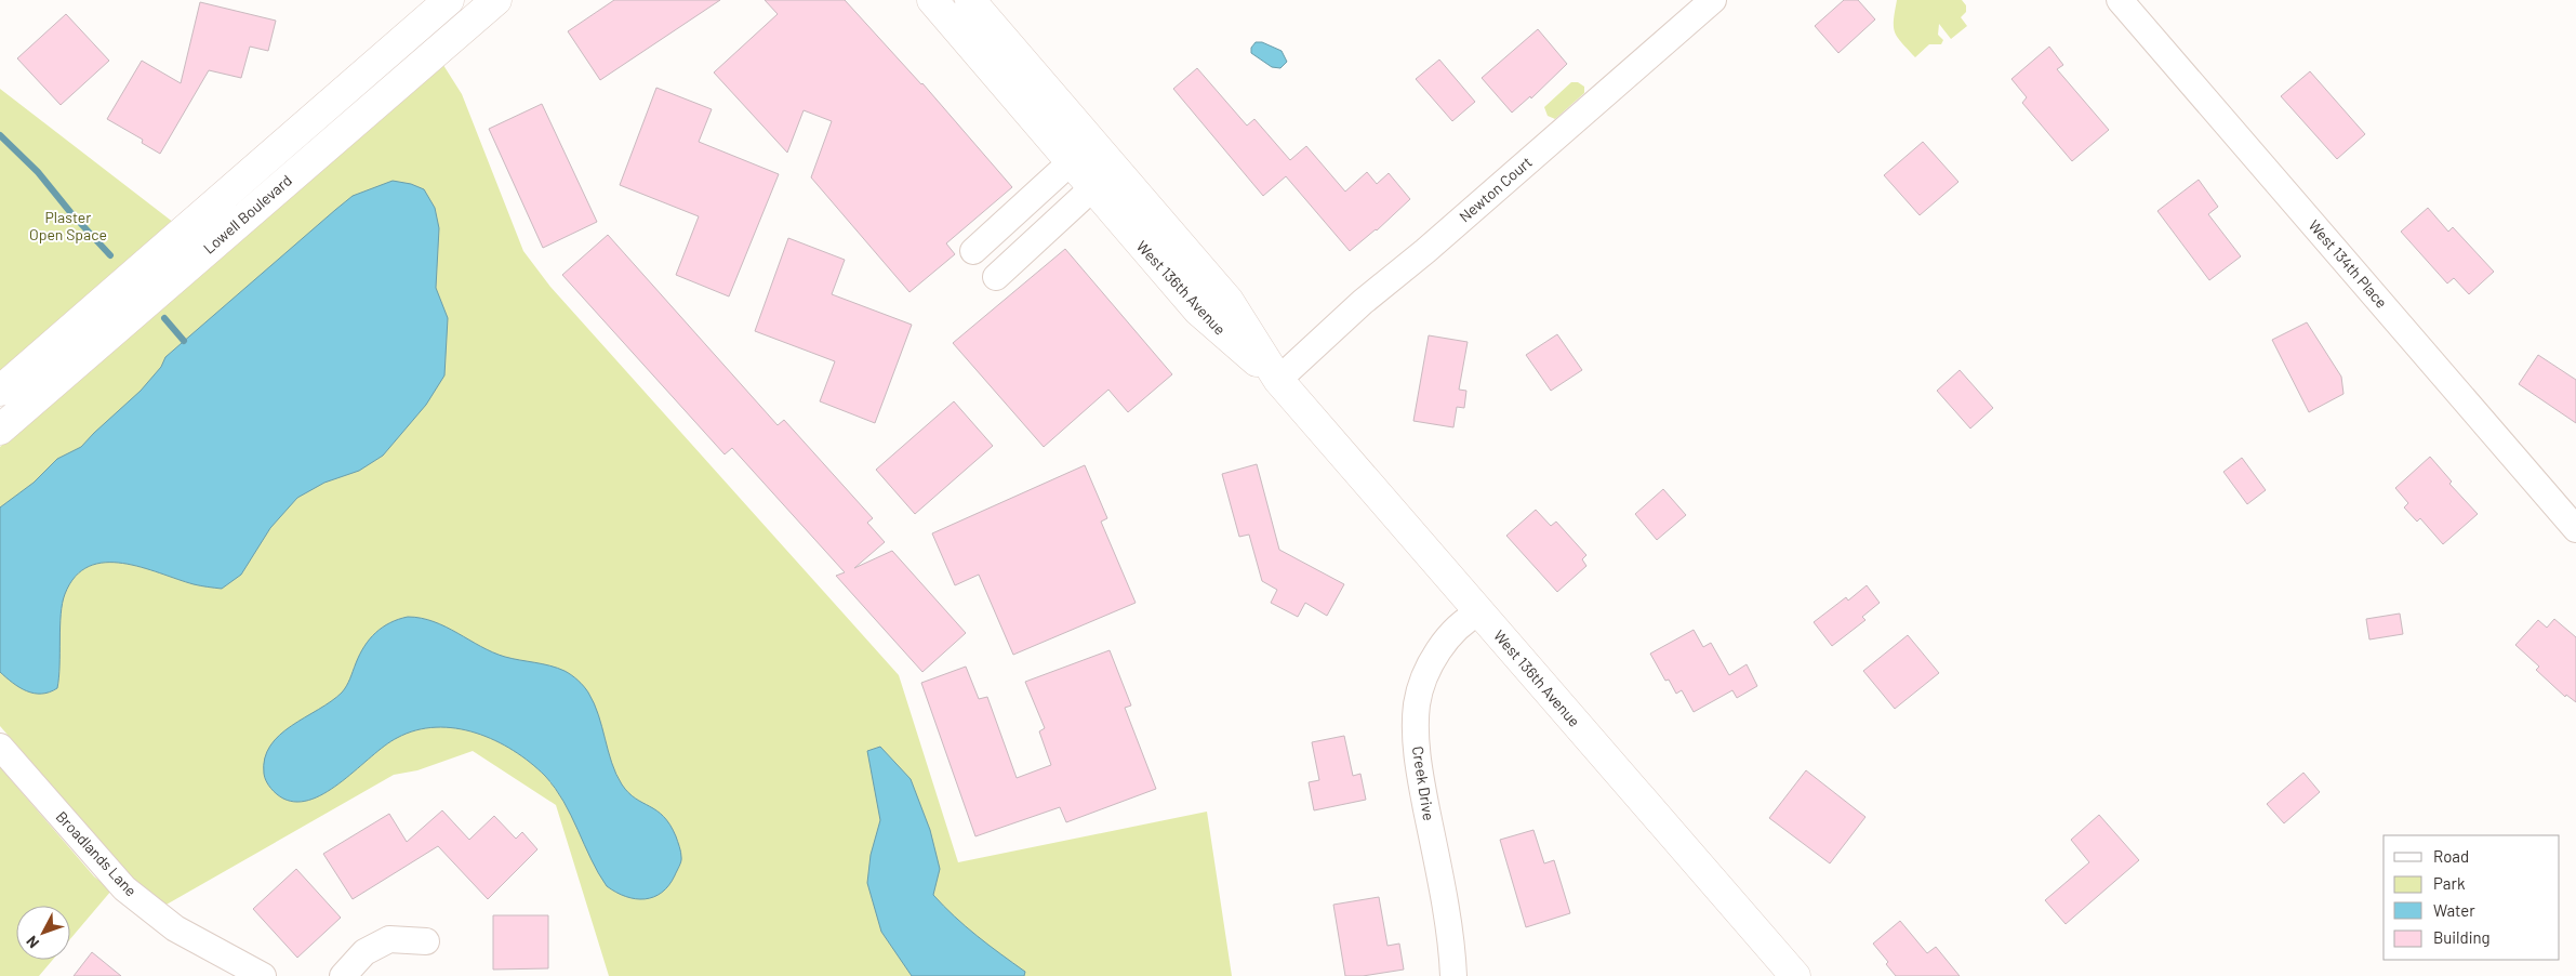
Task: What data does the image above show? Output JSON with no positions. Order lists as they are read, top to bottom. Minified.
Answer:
{"streets":{"main road":["Lowell Boulevard","West 136th Avenue"],"street":["Newton Court","West 134th Place","Creek Drive","Broadlands Lane"]},"crossings":[["Newton Court","West 136th Avenue"],["West 136th Avenue","Creek Drive"]],"parks":["Plaster Open Space"],"legend":["Road","Park","Water","Building"],"north":"bottom left"}
